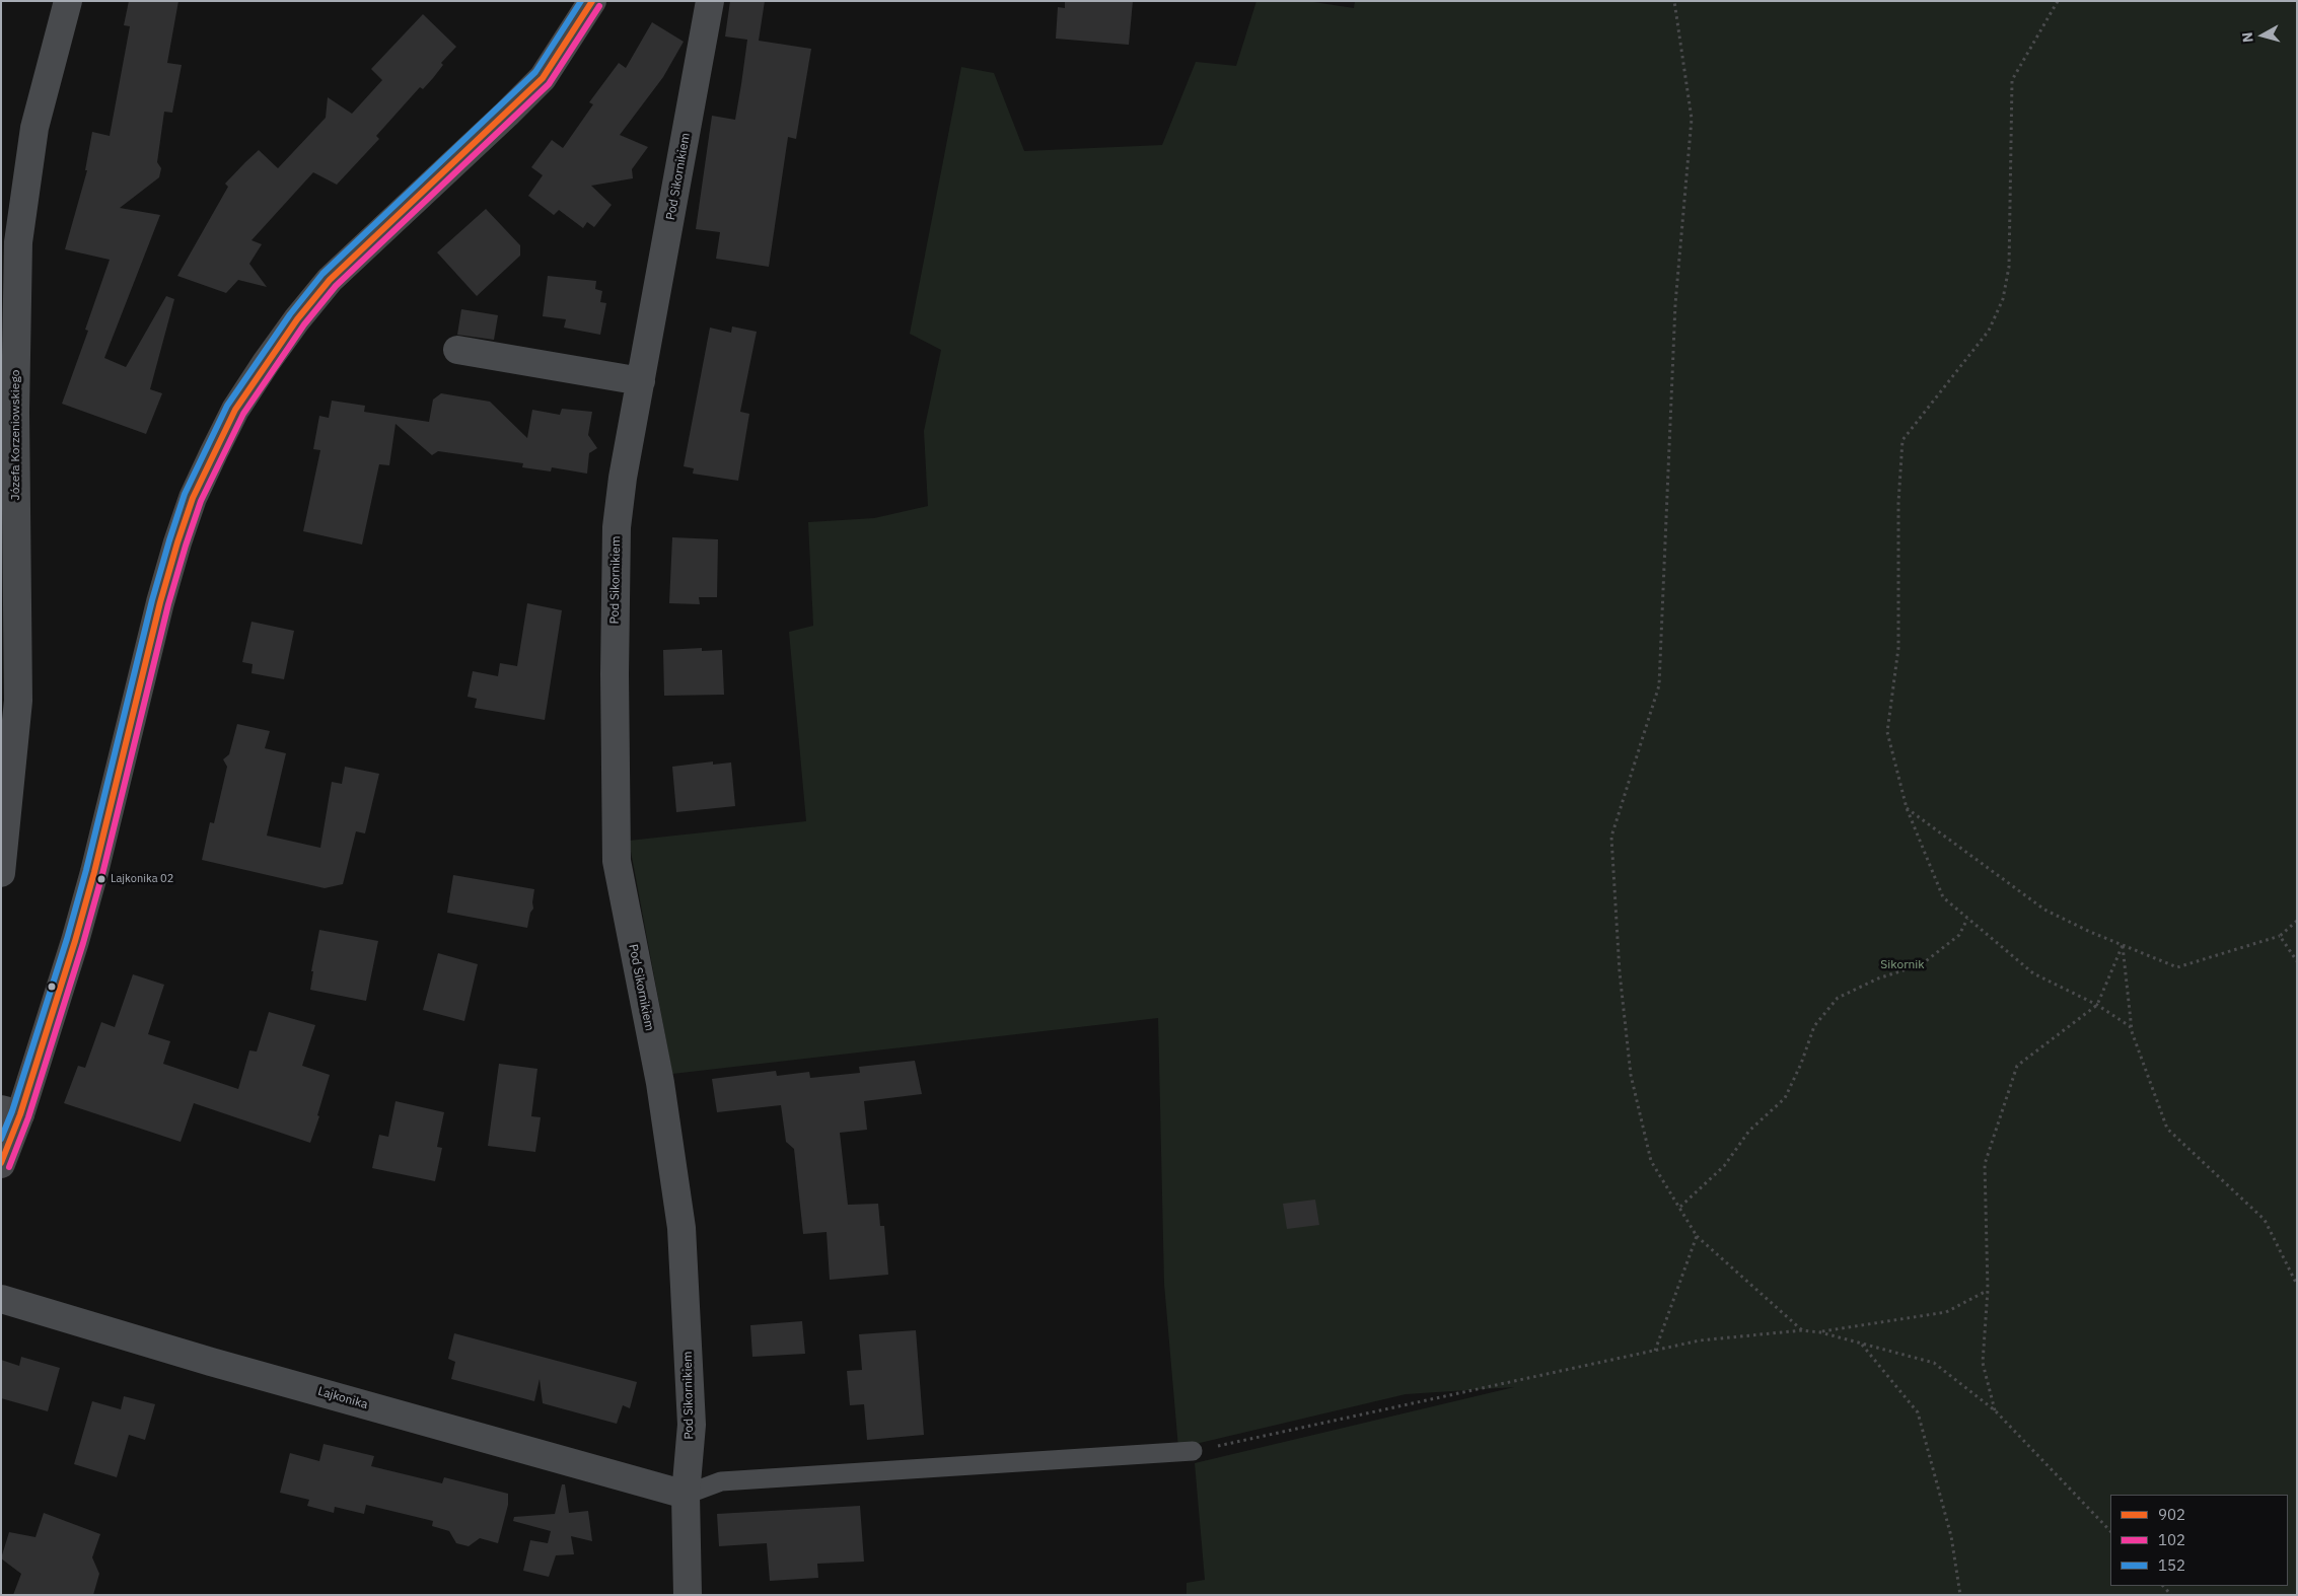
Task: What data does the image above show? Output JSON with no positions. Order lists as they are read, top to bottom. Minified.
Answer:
{"streets":{"street":["Pod Sikornikiem","Józefa Korzeniowskiego","Lajkonika"]},"crossings":[["Pod Sikornikiem","Lajkonika"]],"parks":["Sikornik"],"places":["Lajkonika 02"],"lines":["transit line 902","transit line 152","transit line 102"],"legend":["902","102","152"],"north":"left"}
